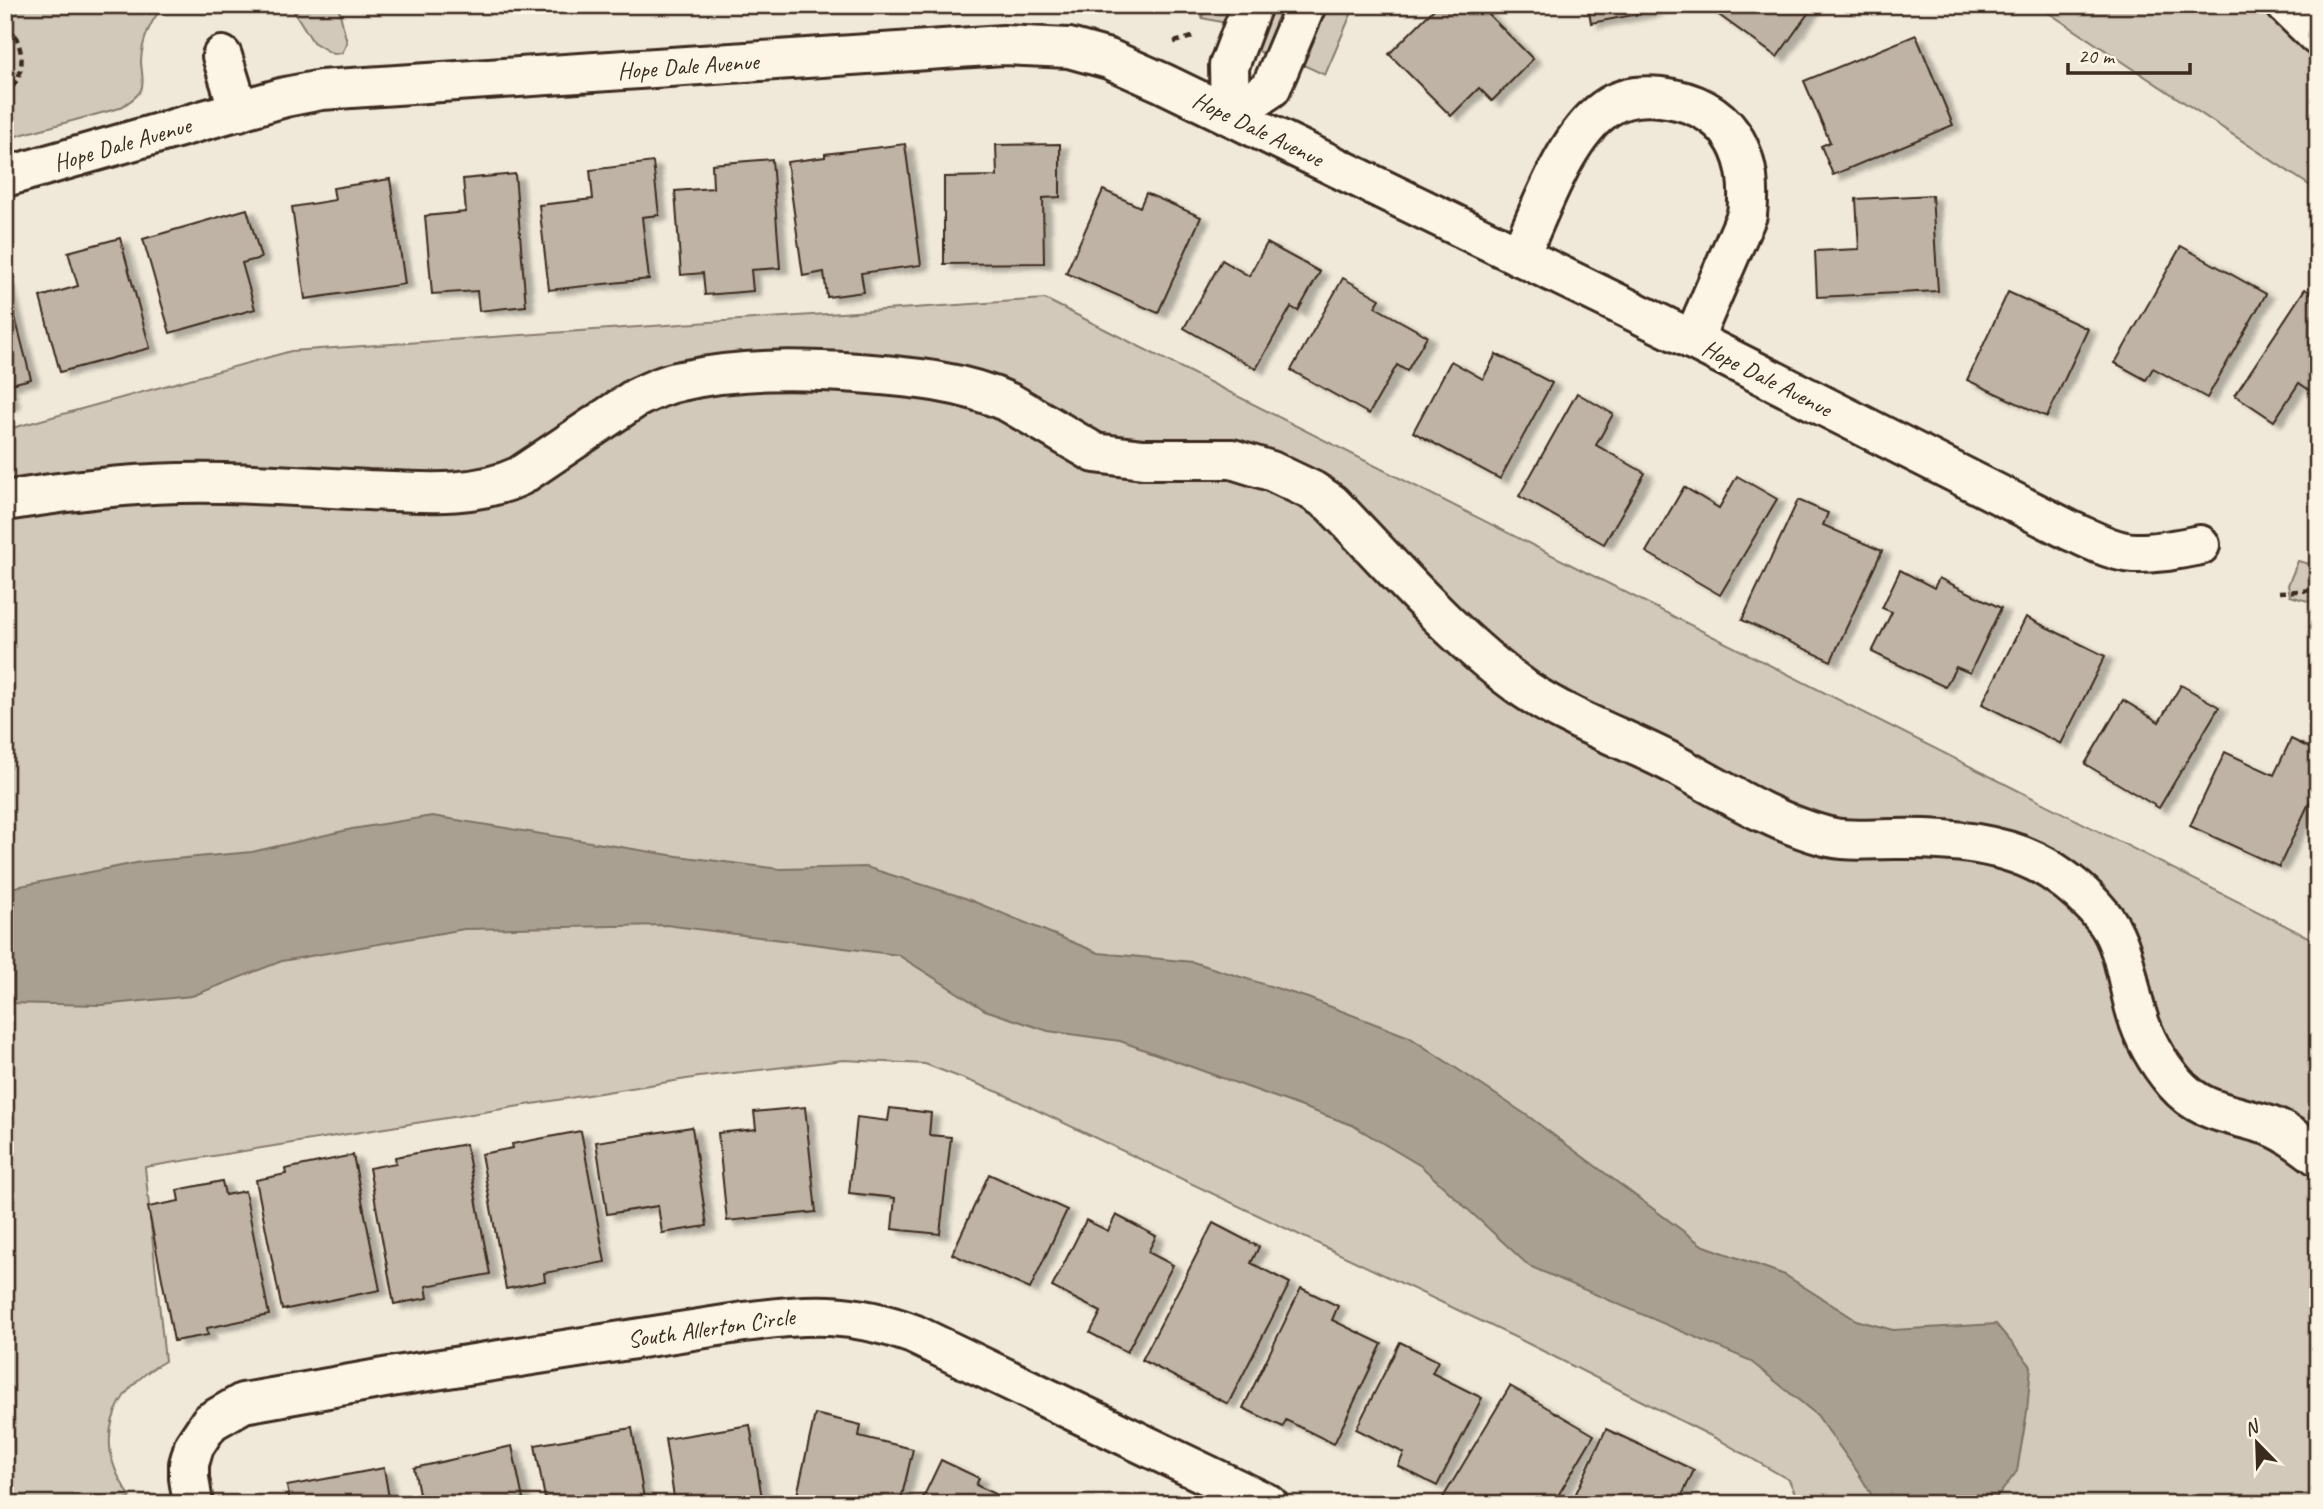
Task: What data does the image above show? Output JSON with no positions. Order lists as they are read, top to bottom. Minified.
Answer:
{"streets":{"street":["Hope Dale Avenue","South Allerton Circle"]},"scale_bar":"20 m","north":"top left"}
